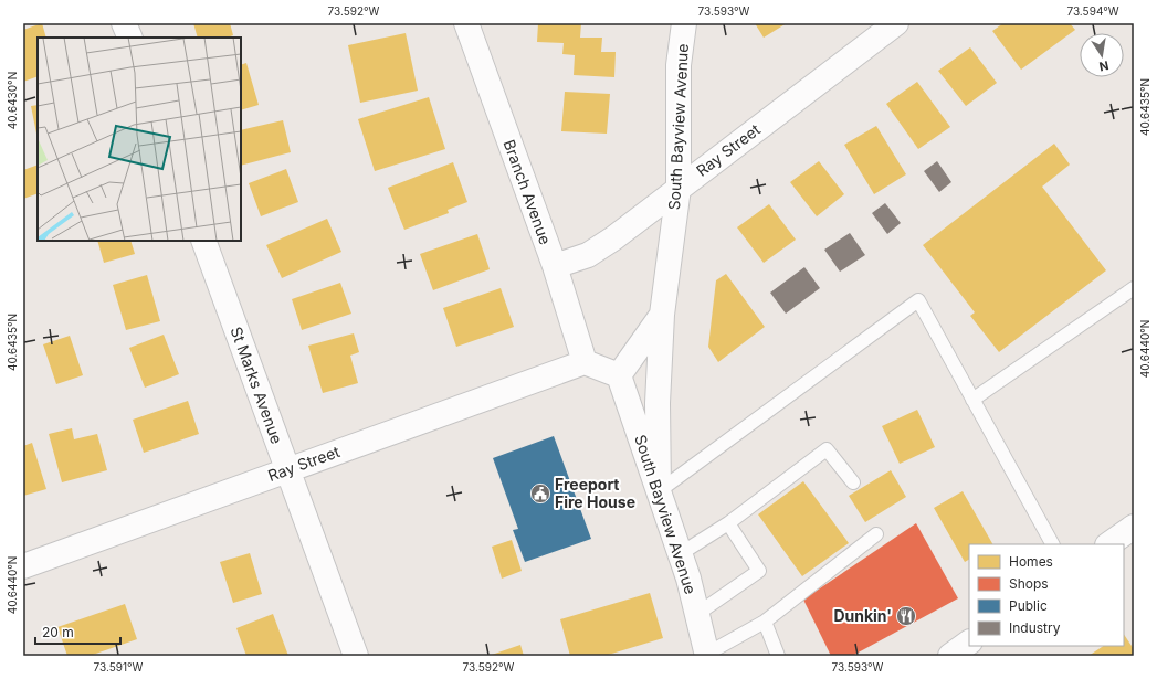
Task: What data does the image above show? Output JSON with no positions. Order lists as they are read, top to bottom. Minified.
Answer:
{"streets":{"street":["South Bayview Avenue","Ray Street","Branch Avenue","St Marks Avenue"]},"crossings":[["South Bayview Avenue","Ray Street"],["Ray Street","Branch Avenue"],["Ray Street","St Marks Avenue"]],"places":{"public building":["Freeport Fire House"],"restaurant":["Dunkin'"]},"legend":["Homes","Shops","Public","Industry"],"scale_bar":"20 m","north":"bottom","coordinates":["73.592°W","73.593°W","73.594°W","40.6430°N","40.6435°N","40.6440°N","73.591°W"]}
